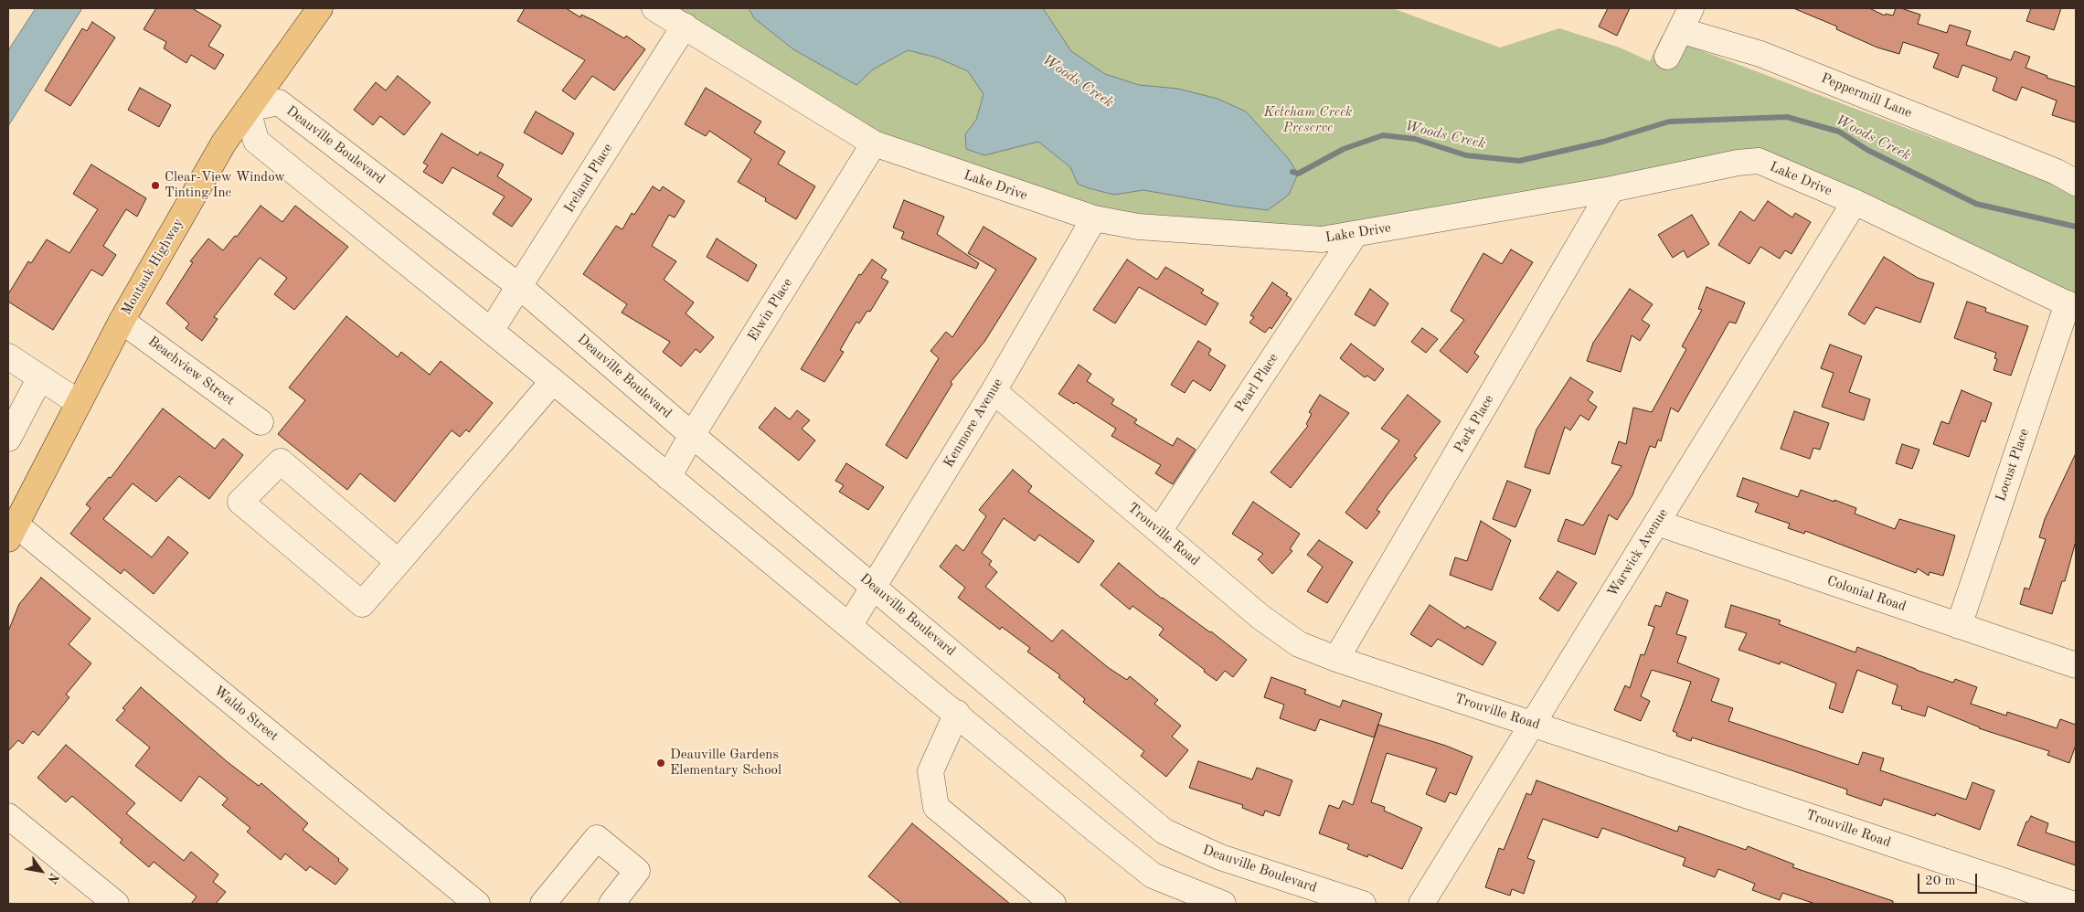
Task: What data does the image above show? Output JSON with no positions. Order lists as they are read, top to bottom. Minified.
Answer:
{"streets":{"main road":["Montauk Highway"],"street":["Peppermill Lane","Deauville Boulevard","Ireland Place","Lake Drive","Elwin Place","Beachview Street","Pearl Place","Kenmore Avenue","Park Place","Locust Place","Trouville Road","Warwick Avenue","Colonial Road","Waldo Street"]},"crossings":[["Deauville Boulevard","Ireland Place"],["Deauville Boulevard","Montauk Highway"],["Deauville Boulevard","Elwin Place"],["Deauville Boulevard","Kenmore Avenue"],["Ireland Place","Lake Drive"],["Lake Drive","Elwin Place"],["Lake Drive","Pearl Place"],["Lake Drive","Kenmore Avenue"],["Lake Drive","Park Place"],["Lake Drive","Locust Place"],["Lake Drive","Warwick Avenue"],["Montauk Highway","Beachview Street"],["Montauk Highway","Waldo Street"],["Pearl Place","Trouville Road"],["Kenmore Avenue","Trouville Road"],["Park Place","Trouville Road"],["Locust Place","Colonial Road"],["Trouville Road","Warwick Avenue"],["Warwick Avenue","Colonial Road"]],"water":["Woods Creek"],"parks":["Ketcham Creek Preserve"],"places":["Clear-View Window Tinting Inc","Deauville Gardens Elementary School"],"scale_bar":"20 m","north":"bottom right"}
